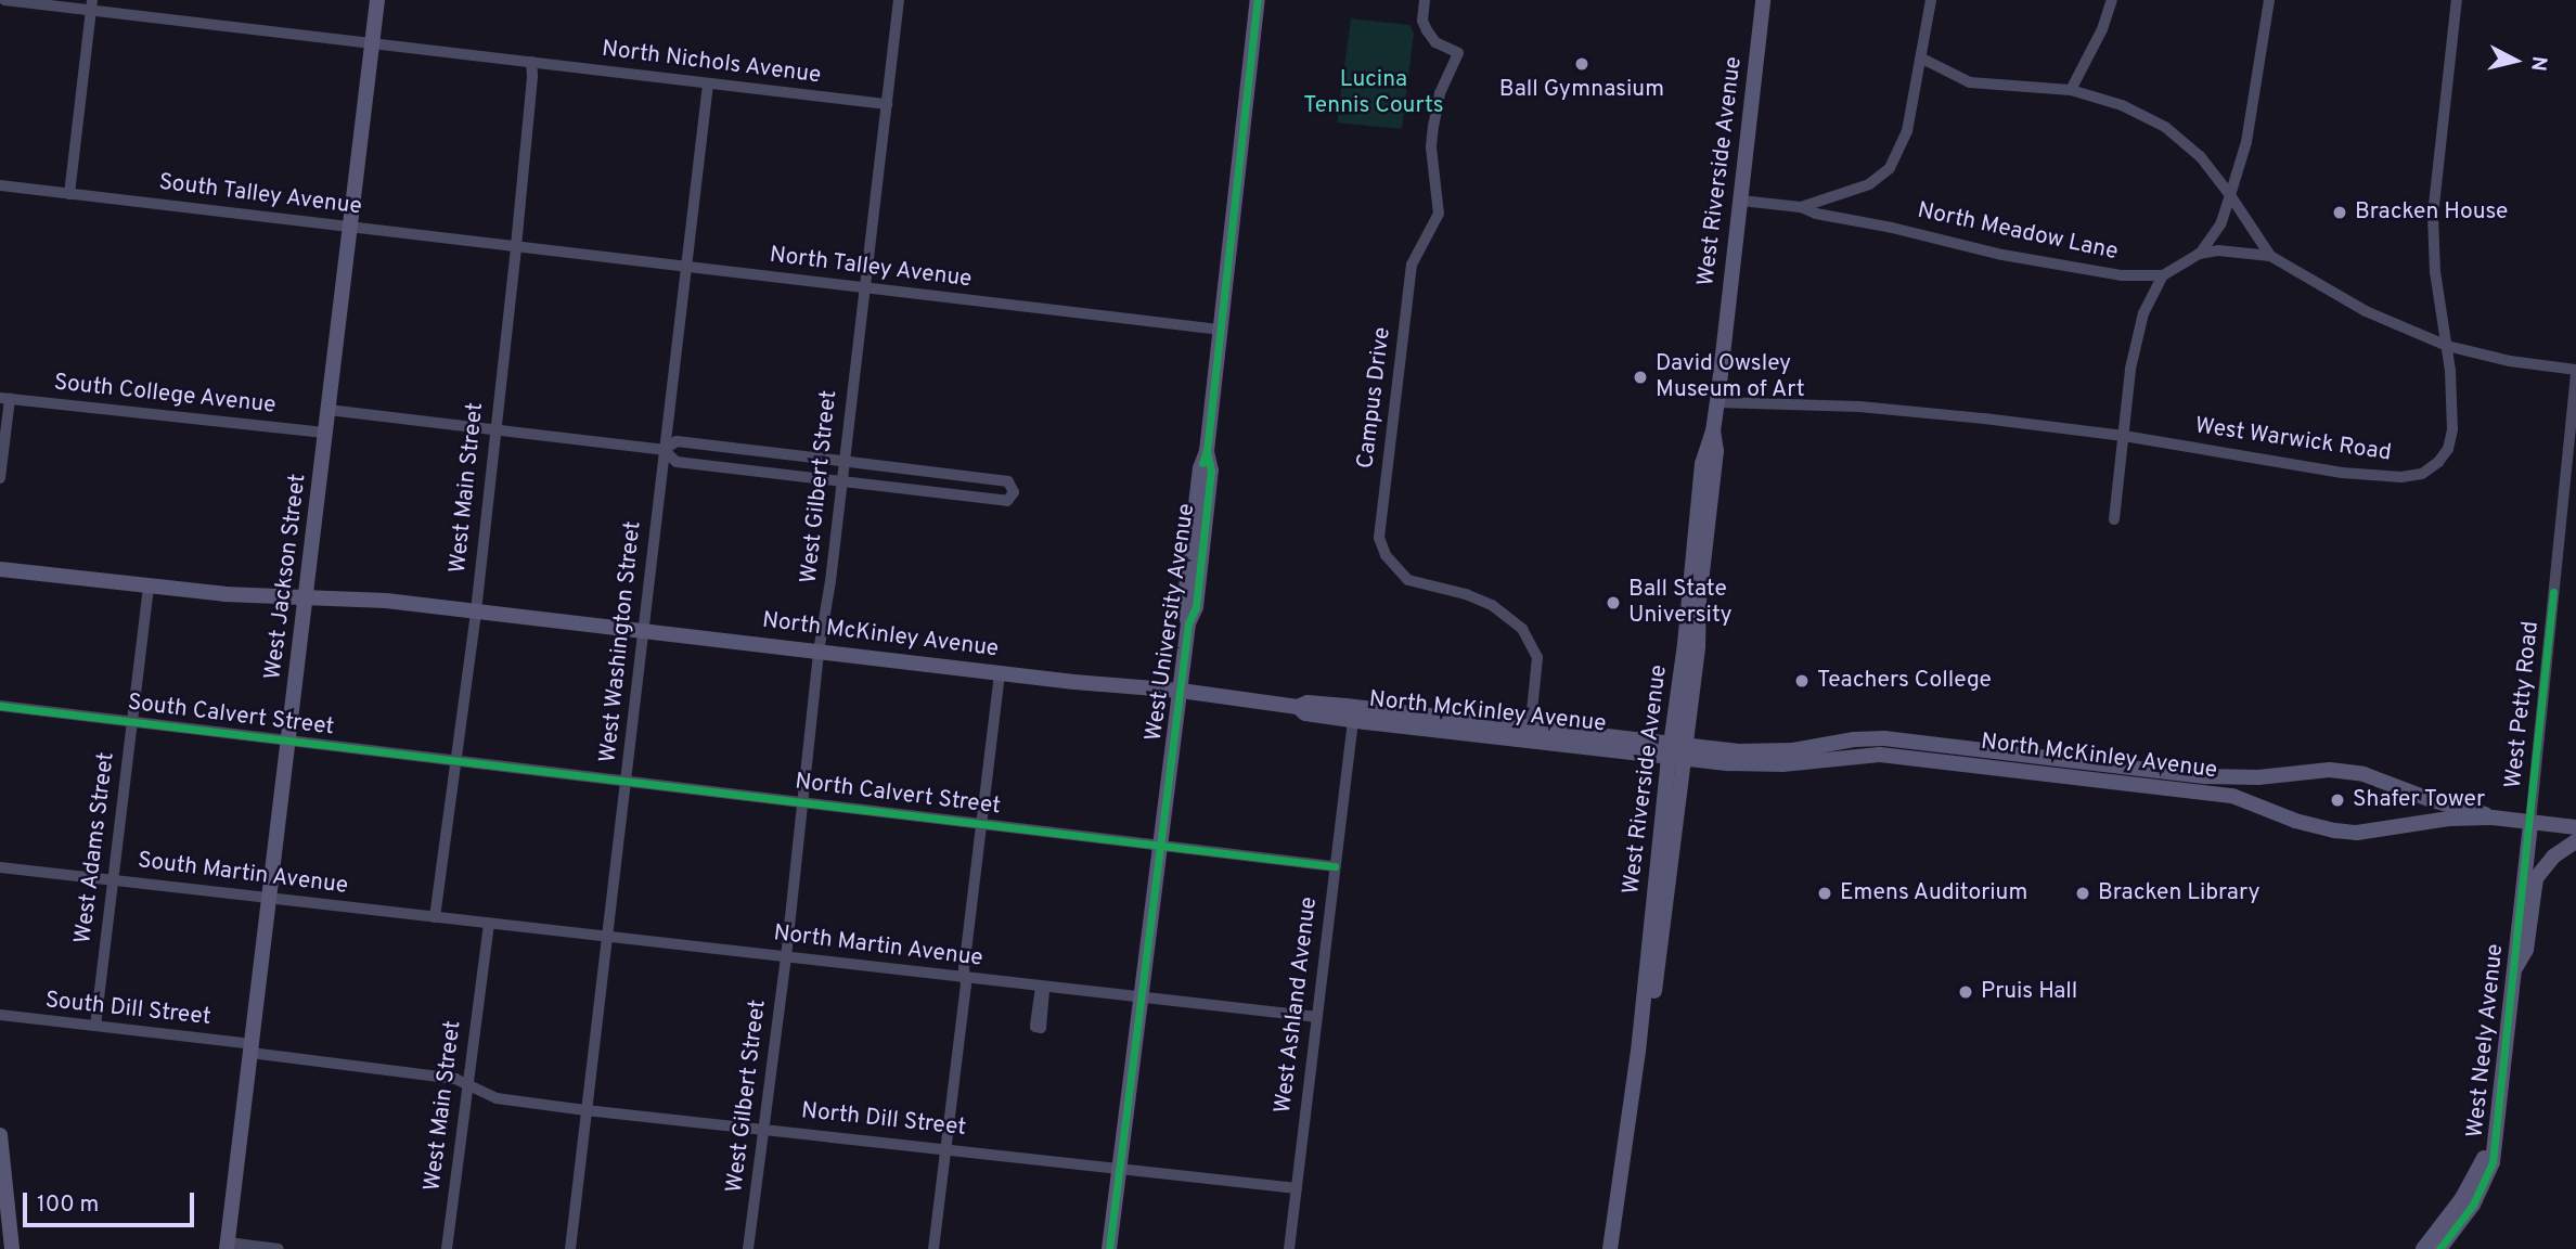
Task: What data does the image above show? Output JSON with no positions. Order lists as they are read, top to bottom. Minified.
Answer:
{"streets":{"main road":["West Riverside Avenue","West Jackson Street","West University Avenue","North McKinley Avenue","West Neely Avenue"],"street":["North Nichols Avenue","South Talley Avenue","North Meadow Lane","North Talley Avenue","South College Avenue","Campus Drive","West Warwick Road","West Gilbert Street","West Main Street","West Washington Street","West Petty Road","South Calvert Street","North Calvert Street","West Adams Street","South Martin Avenue","North Martin Avenue","West Ashland Avenue","South Dill Street","North Dill Street"]},"crossings":[["North Nichols Avenue","West Gilbert Street"],["North Nichols Avenue","West Main Street"],["North Nichols Avenue","West Jackson Street"],["North Nichols Avenue","West Washington Street"],["West Riverside Avenue","North Meadow Lane"],["West Riverside Avenue","West Warwick Road"],["West Riverside Avenue","North McKinley Avenue"],["South Talley Avenue","North Talley Avenue"],["South Talley Avenue","West Main Street"],["South Talley Avenue","West Jackson Street"],["North Talley Avenue","West Gilbert Street"],["North Talley Avenue","West Main Street"],["North Talley Avenue","West University Avenue"],["North Talley Avenue","West Washington Street"],["South College Avenue","West Jackson Street"],["Campus Drive","North McKinley Avenue"],["West Gilbert Street","North McKinley Avenue"],["West Gilbert Street","North Calvert Street"],["West Gilbert Street","North Martin Avenue"],["West Gilbert Street","North Dill Street"],["West Main Street","North McKinley Avenue"],["West Main Street","South Calvert Street"],["West Main Street","North Calvert Street"],["West Main Street","South Martin Avenue"],["West Main Street","North Martin Avenue"],["West Main Street","South Dill Street"],["West Main Street","North Dill Street"],["West Jackson Street","North McKinley Avenue"],["West Jackson Street","South Calvert Street"],["West Jackson Street","South Martin Avenue"],["West Jackson Street","South Dill Street"],["West University Avenue","North McKinley Avenue"],["West University Avenue","North Calvert Street"],["West University Avenue","North Martin Avenue"],["West University Avenue","North Dill Street"],["North McKinley Avenue","West Washington Street"],["North McKinley Avenue","West Petty Road"],["North McKinley Avenue","West Adams Street"],["North McKinley Avenue","West Ashland Avenue"],["North McKinley Avenue","West Neely Avenue"],["West Washington Street","North Calvert Street"],["West Washington Street","North Martin Avenue"],["West Washington Street","North Dill Street"],["West Petty Road","West Neely Avenue"],["South Calvert Street","North Calvert Street"],["South Calvert Street","West Adams Street"],["North Calvert Street","West Ashland Avenue"],["West Adams Street","South Martin Avenue"],["West Adams Street","South Dill Street"],["South Martin Avenue","North Martin Avenue"],["North Martin Avenue","West Ashland Avenue"],["West Ashland Avenue","North Dill Street"],["South Dill Street","North Dill Street"]],"parks":["Lucina Tennis Courts"],"places":["Ball Gymnasium","Bracken House","David Owsley Museum of Art","Ball State University","Teachers College","Shafer Tower","Emens Auditorium","Bracken Library","Pruis Hall"],"scale_bar":"100 m","north":"right"}
